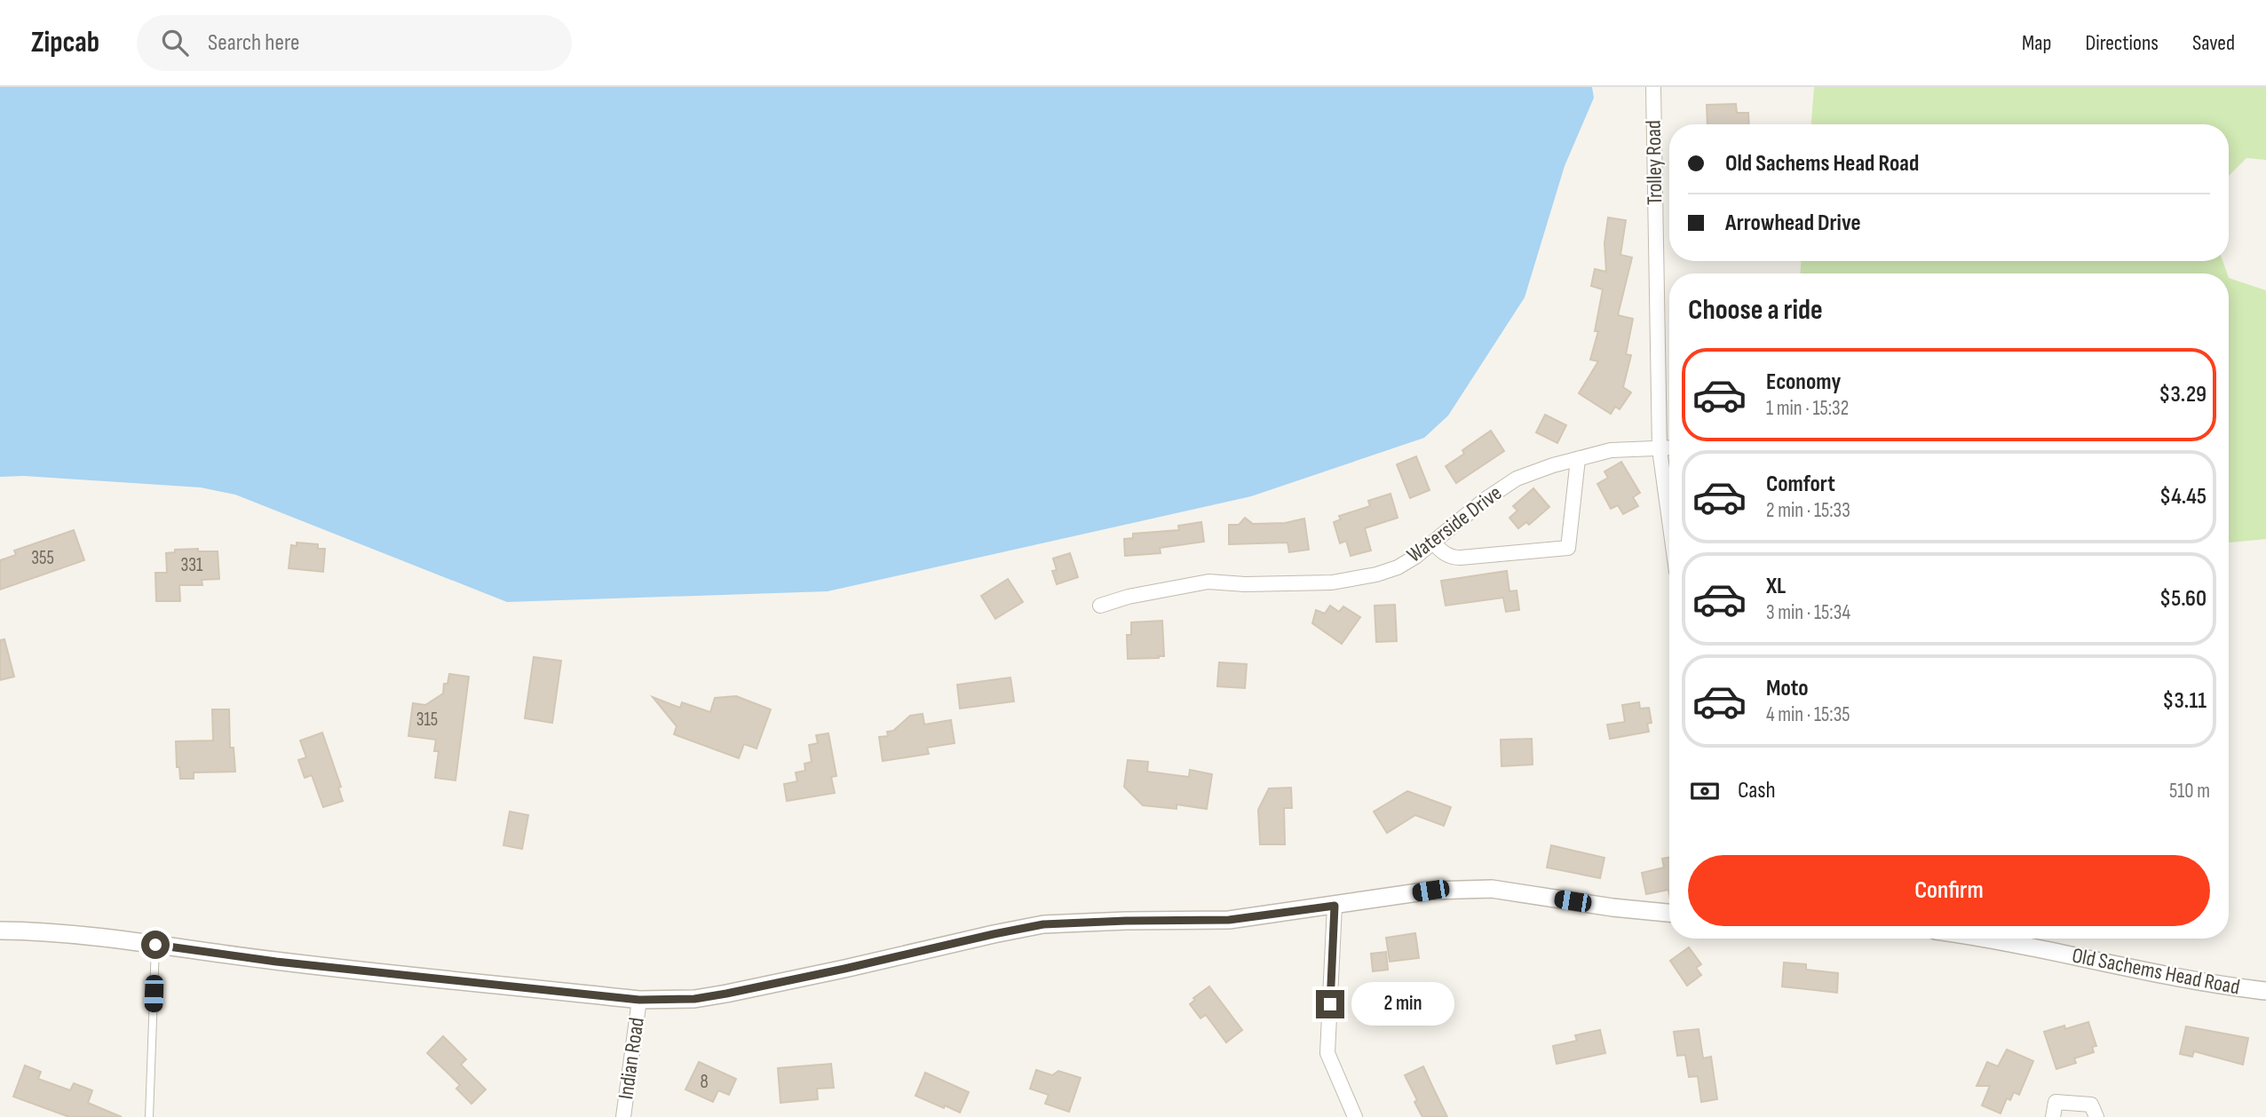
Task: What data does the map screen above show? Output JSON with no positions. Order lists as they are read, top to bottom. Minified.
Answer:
{"streets":{"street":["Trolley Road","Waterside Drive","Old Sachems Head Road","Indian Road"]},"crossings":[["Trolley Road","Waterside Drive"]],"house_numbers":["355","331","315","8"],"page":{"header":"Zipcab","search":"Search here","nav":["Map","Directions","Saved"],"banner":["Old Sachems Head Road","Arrowhead Drive"],"heading":"Choose a ride","list":[{"name":"Economy","note":"1 min · 15:32","value":"$3.29"},{"name":"Comfort","note":"2 min · 15:33","value":"$4.45"},{"name":"XL","note":"3 min · 15:34","value":"$5.60"},{"name":"Moto","note":"4 min · 15:35","value":"$3.11"}],"pay":["Cash","510 m"],"buttons":"Confirm","bubble":"2 min"}}
